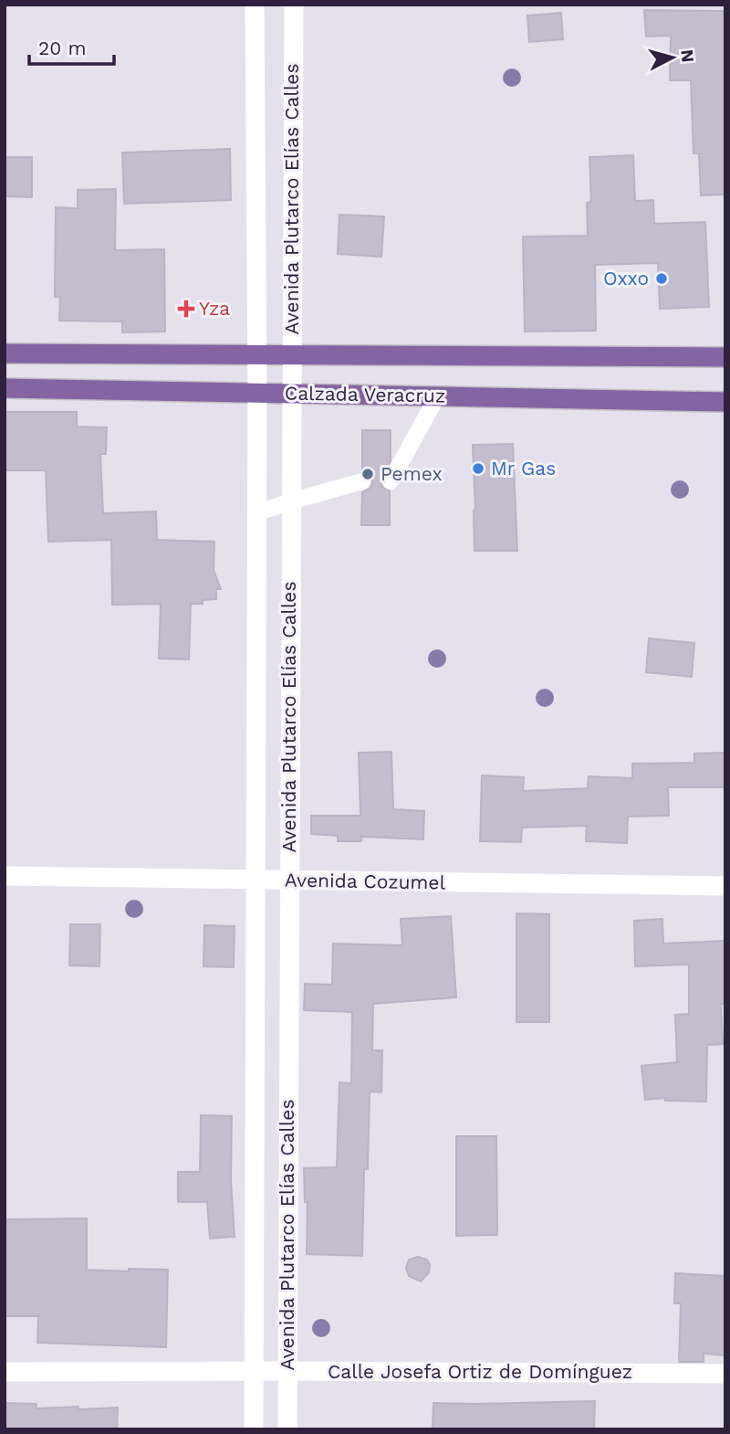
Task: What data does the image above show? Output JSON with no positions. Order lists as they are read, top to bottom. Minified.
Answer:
{"streets":{"main road":["Calzada Veracruz"],"street":["Avenida Plutarco Elías Calles","Avenida Cozumel","Calle Josefa Ortiz de Domínguez"]},"crossings":[["Avenida Plutarco Elías Calles","Calzada Veracruz"],["Avenida Plutarco Elías Calles","Avenida Cozumel"],["Avenida Plutarco Elías Calles","Calle Josefa Ortiz de Domínguez"]],"places":{"other":["Oxxo","Mr Gas","Pemex"],"health":["Yza"]},"scale_bar":"20 m","north":"right"}
